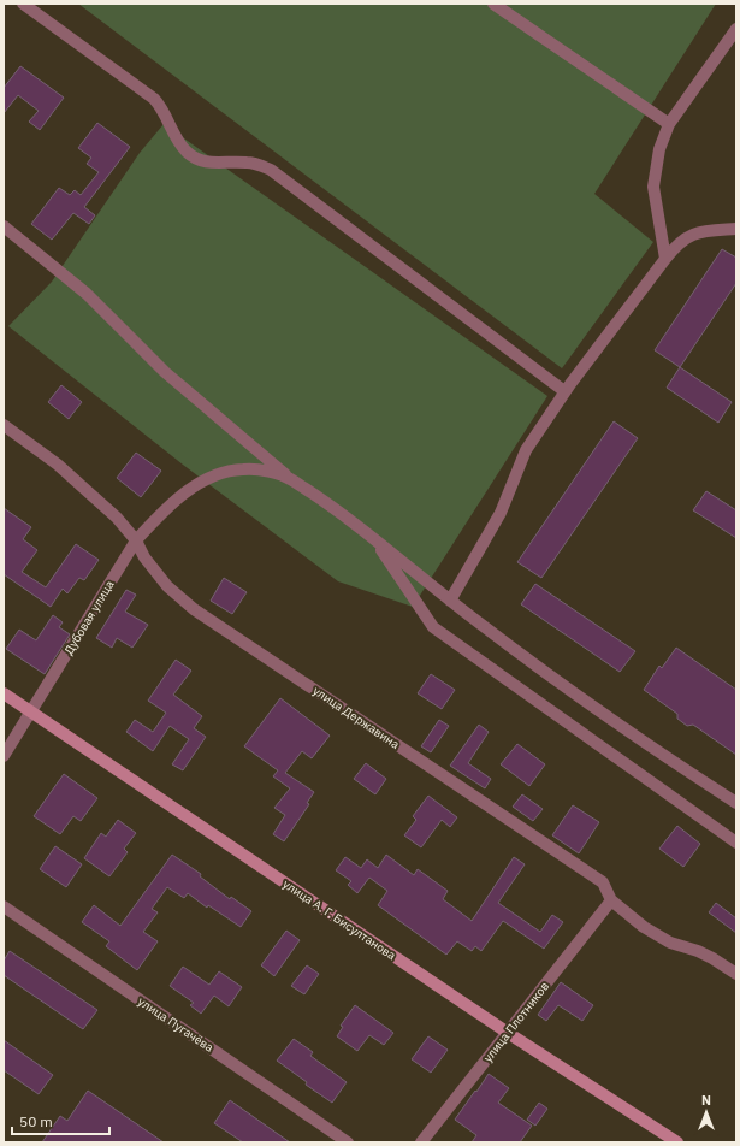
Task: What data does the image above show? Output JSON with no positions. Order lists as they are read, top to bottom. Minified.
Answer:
{"streets":{"street":["Дубовая улица","улица Державина","улица А. Г. Бисултанова","улица Плотников","улица Пугачёва"]},"crossings":[["Дубовая улица","улица Державина"],["Дубовая улица","улица А. Г. Бисултанова"],["улица Державина","улица Плотников"],["улица А. Г. Бисултанова","улица Плотников"]],"scale_bar":"50 m","north":"top"}
